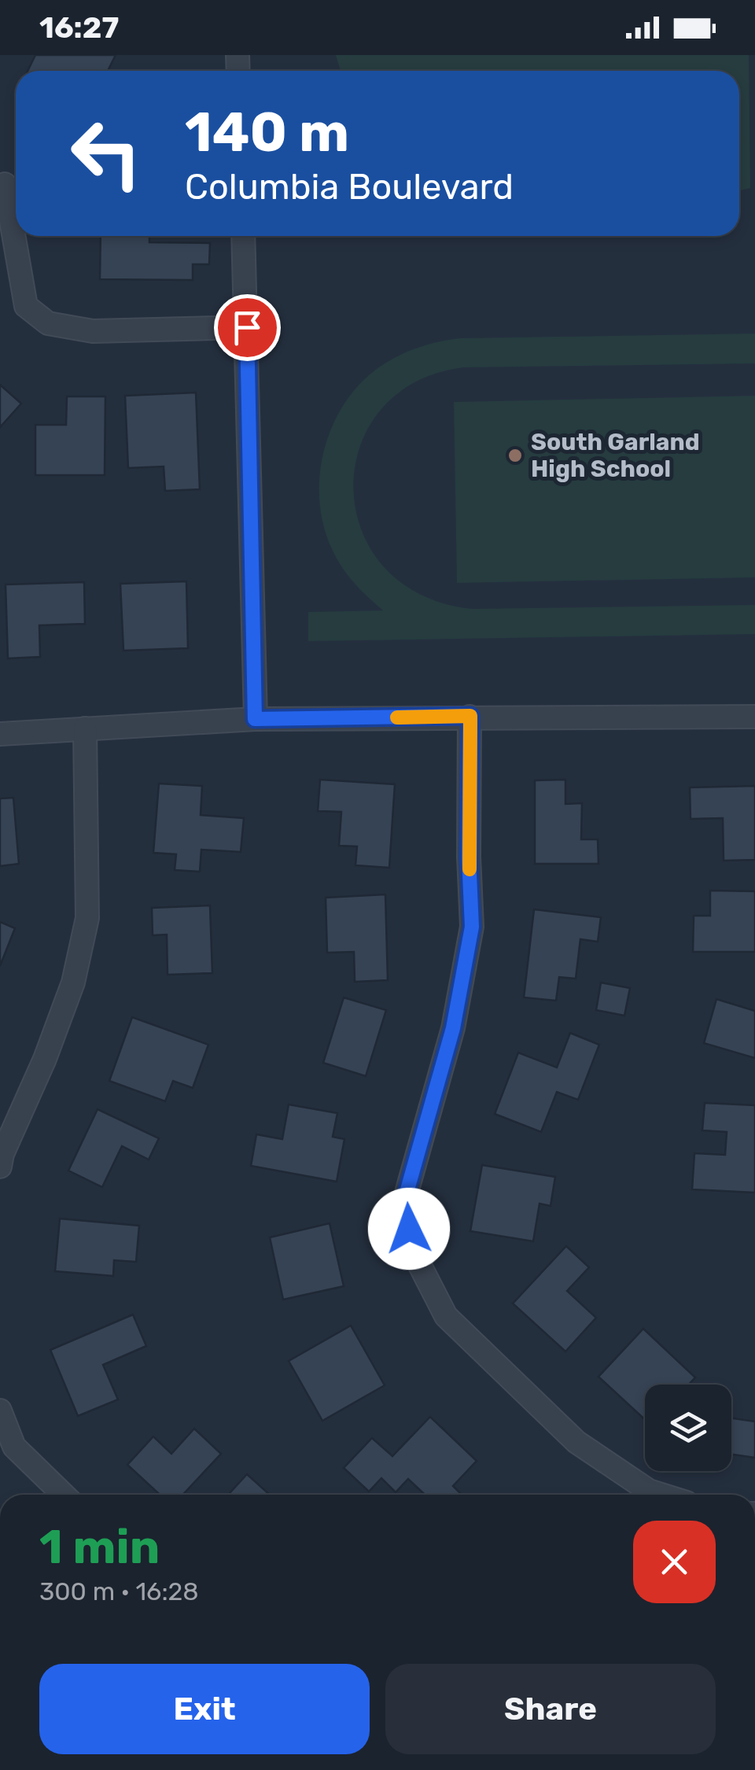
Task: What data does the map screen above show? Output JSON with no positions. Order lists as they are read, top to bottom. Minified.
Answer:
{"places":["South Garland High School"],"page":{"status":"16:27","turn":["140 m","Columbia Boulevard"],"heading":["1 min","300 m · 16:28"],"buttons":["Exit","Share"]}}
